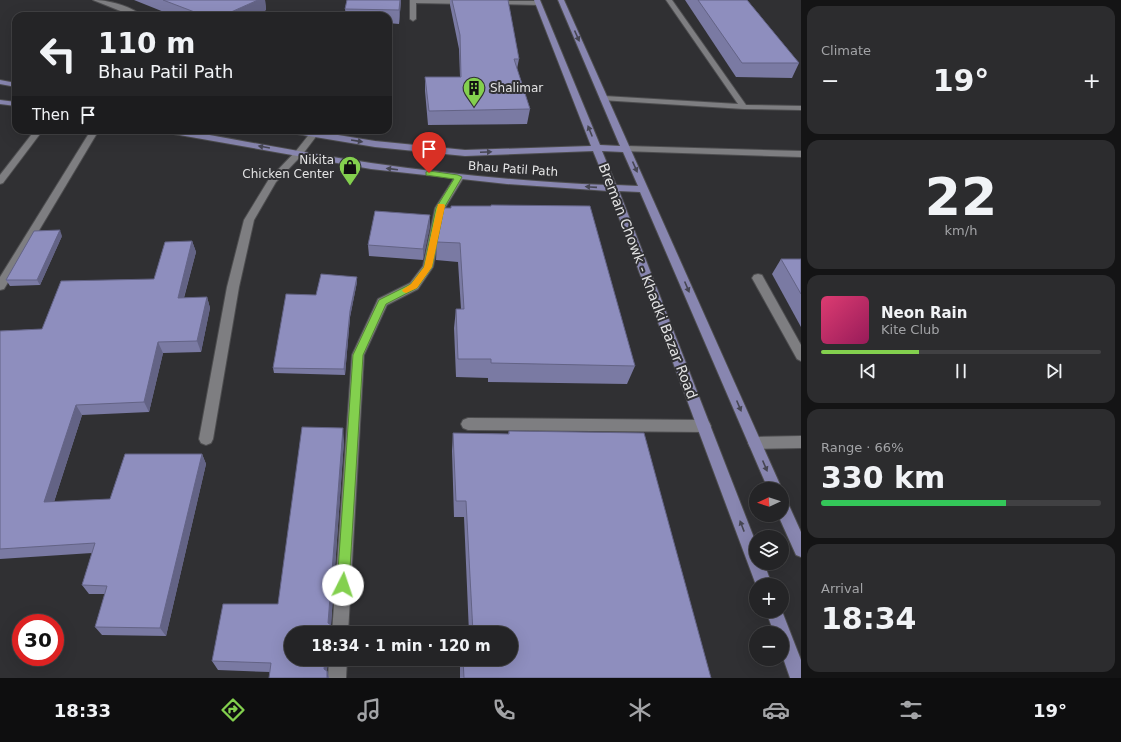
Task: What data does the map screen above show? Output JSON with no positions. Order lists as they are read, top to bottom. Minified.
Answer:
{"streets":{"main road":["Bhau Patil Path","Breman Chowk - Khadki Bazar Road"]},"crossings":[["Bhau Patil Path","Breman Chowk - Khadki Bazar Road"]],"places":{"building":["Shalimar"],"shop":["Nikita Chicken Center"]},"north":"left","page":{"tile":["Climate",["22","km/h"],["Range · 66%","330 km"],["Arrival","18:34"]],"turn":["110 m","Bhau Patil Path"],"heat":["−","19°","+"],"then":"Then","song":["Neon Rain","Kite Club"],"map_buttons":["+","−"],"limit":"30","trip":"18:34 · 1 min · 120 m","tabs":["18:33","19°"]}}
